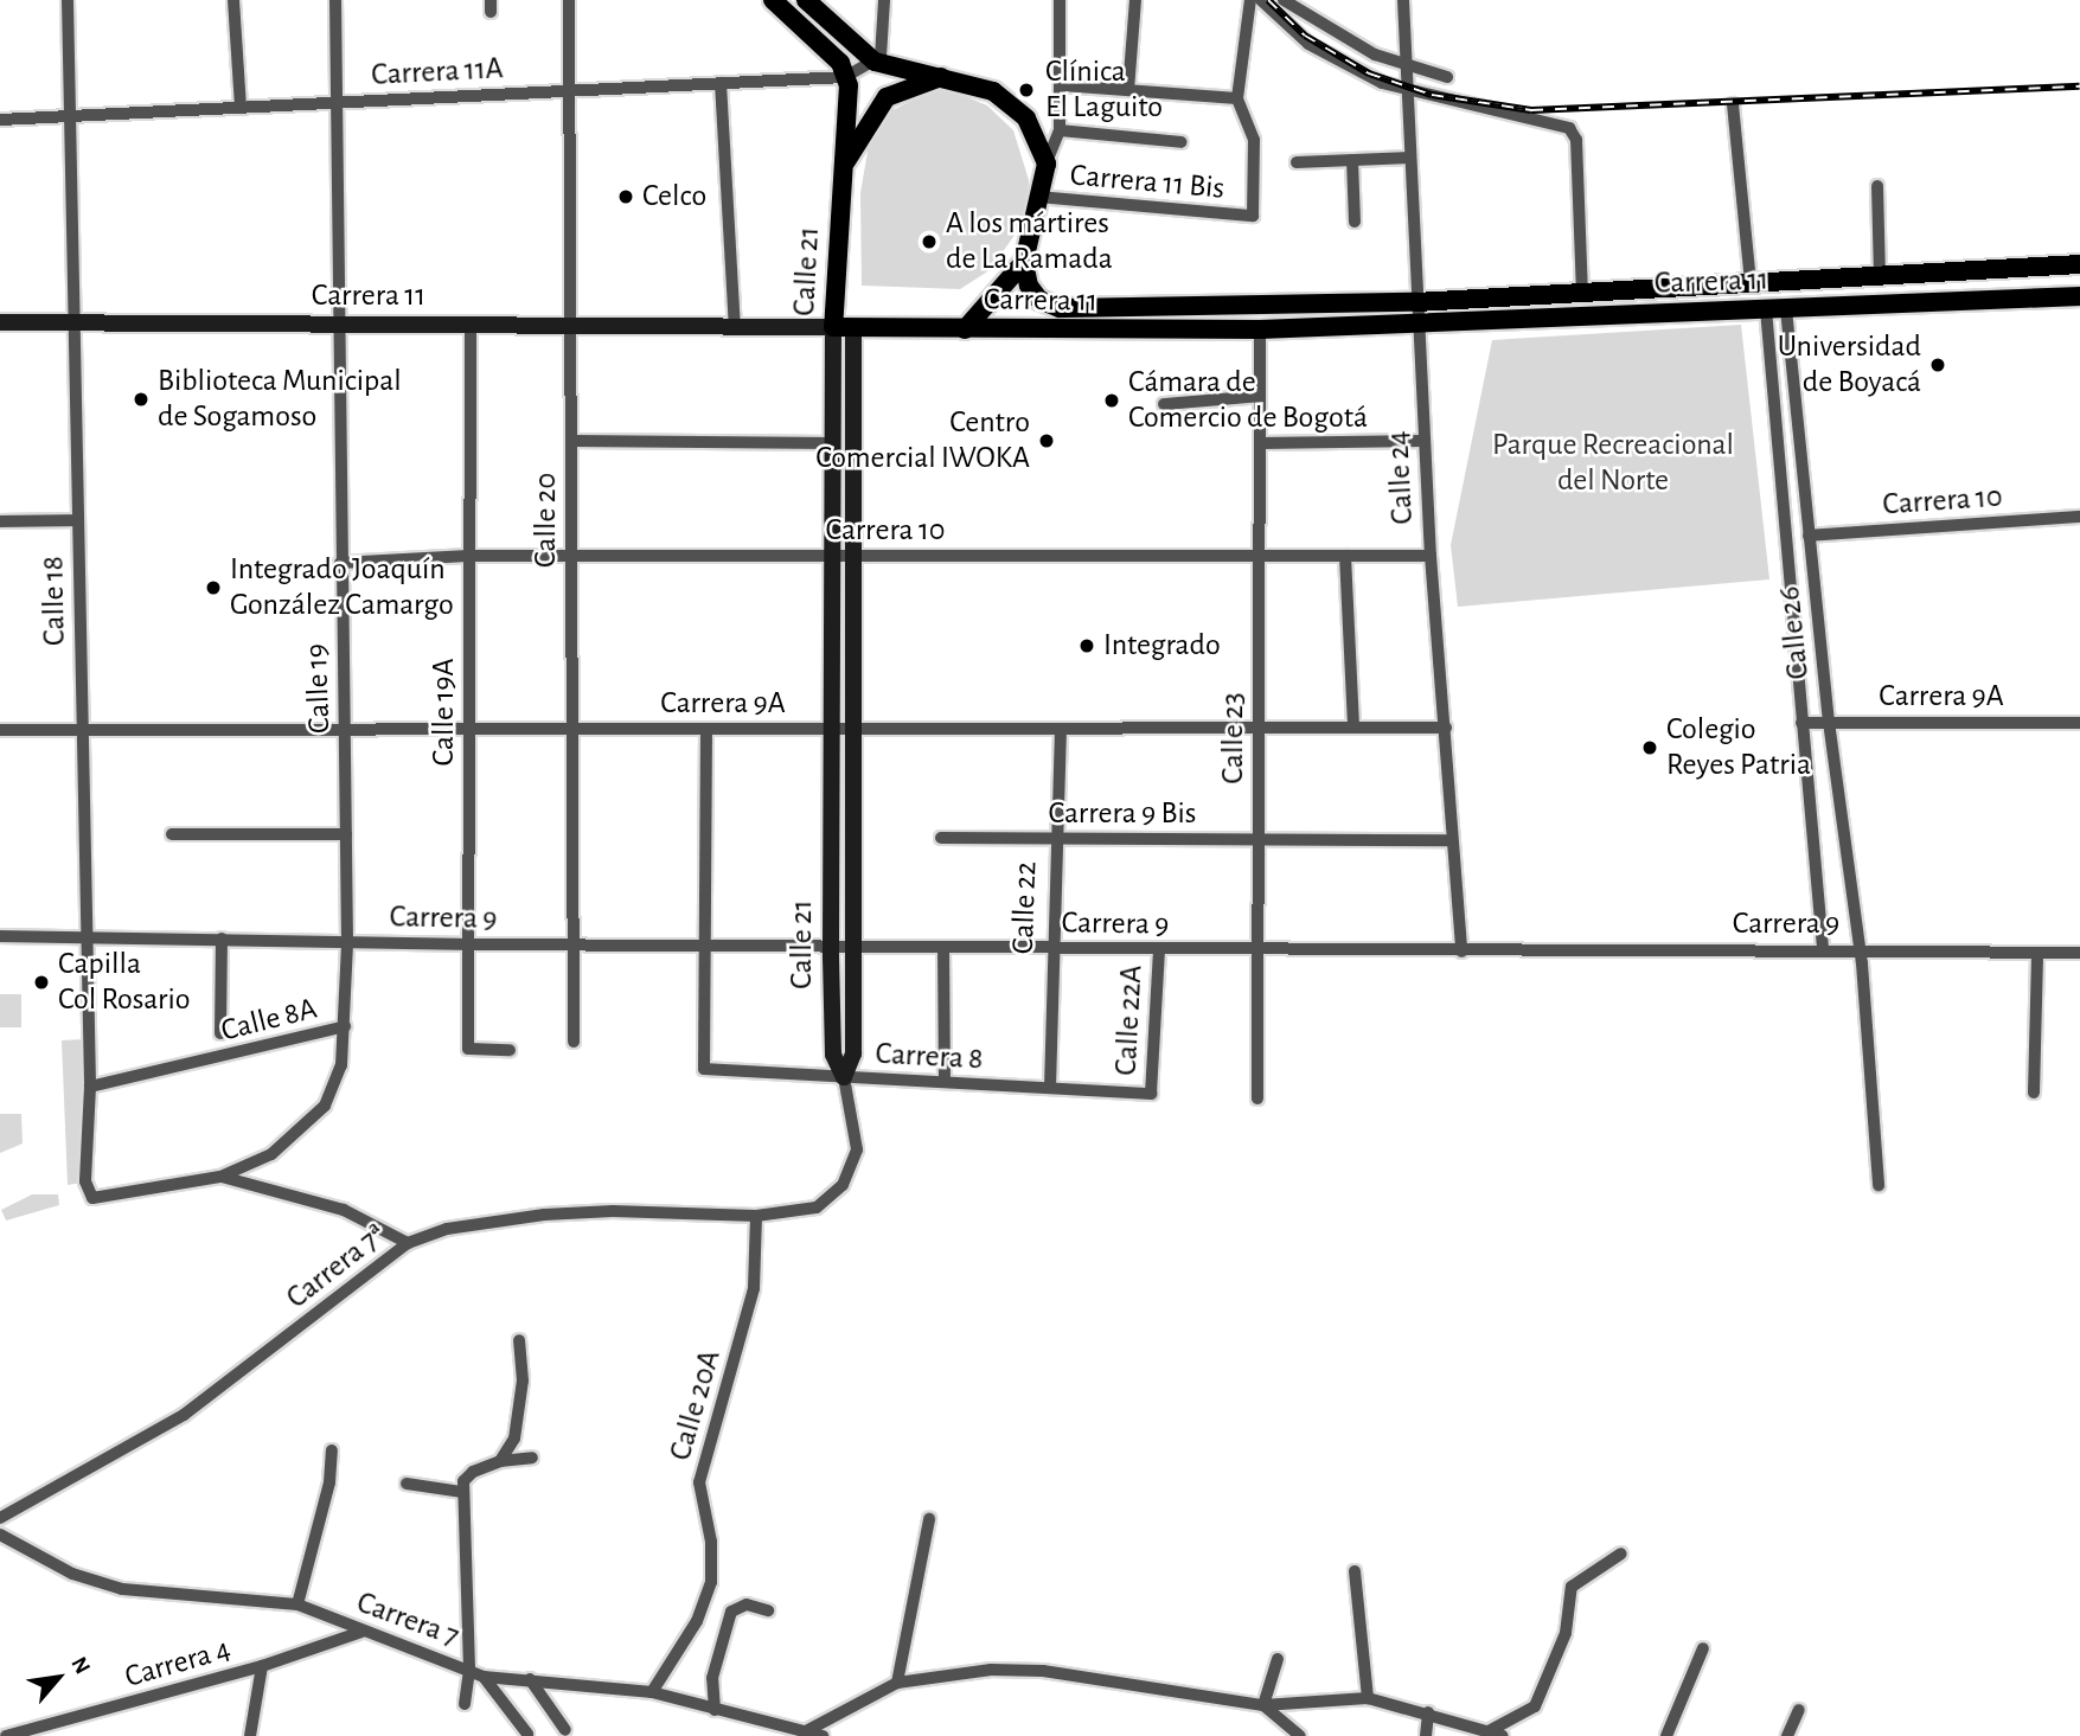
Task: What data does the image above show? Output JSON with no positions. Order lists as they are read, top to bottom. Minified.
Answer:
{"streets":{"main road":["Calle 21","Carrera 11"],"street":["Carrera 11A","Carrera 11 Bis","Calle 24","Carrera 10","Calle 20","Calle 18","Calle 26","Calle 19","Carrera 9A","Calle 19A","Calle 23","Carrera 9 Bis","Calle 22","Carrera 9","Calle 8A","Calle 22A","Carrera 8","Carrera 7ª","Calle 20A","Carrera 7","Carrera 4"]},"crossings":[["Carrera 11A","Calle 21"],["Carrera 11A","Calle 20"],["Carrera 11A","Calle 18"],["Carrera 11A","Calle 19"],["Carrera 11 Bis","Calle 21"],["Carrera 11 Bis","Carrera 11"],["Calle 21","Carrera 11"],["Calle 21","Carrera 10"],["Calle 21","Carrera 9A"],["Calle 21","Carrera 9"],["Calle 21","Carrera 8"],["Calle 21","Carrera 7ª"],["Carrera 11","Calle 24"],["Carrera 11","Calle 20"],["Carrera 11","Calle 18"],["Carrera 11","Calle 26"],["Carrera 11","Calle 19"],["Carrera 11","Calle 19A"],["Carrera 11","Calle 23"],["Calle 24","Carrera 10"],["Calle 24","Carrera 9A"],["Calle 24","Carrera 9 Bis"],["Calle 24","Carrera 9"],["Carrera 10","Calle 20"],["Carrera 10","Calle 26"],["Carrera 10","Calle 19"],["Carrera 10","Calle 19A"],["Carrera 10","Calle 23"],["Calle 20","Carrera 9A"],["Calle 20","Carrera 9"],["Calle 18","Carrera 9A"],["Calle 18","Carrera 9"],["Calle 18","Calle 8A"],["Calle 26","Carrera 9A"],["Calle 26","Carrera 9"],["Calle 19","Carrera 9A"],["Calle 19","Carrera 9"],["Calle 19","Calle 8A"],["Carrera 9A","Calle 19A"],["Carrera 9A","Calle 23"],["Carrera 9A","Calle 22"],["Calle 19A","Carrera 9"],["Calle 23","Carrera 9 Bis"],["Calle 23","Carrera 9"],["Carrera 9 Bis","Calle 22"],["Calle 22","Carrera 9"],["Calle 22","Carrera 8"],["Carrera 9","Calle 22A"],["Carrera 9","Carrera 8"],["Calle 22A","Carrera 8"],["Carrera 8","Carrera 7ª"],["Carrera 7ª","Calle 20A"],["Calle 20A","Carrera 7"],["Carrera 7","Carrera 4"]],"parks":["Parque Recreacional del Norte"],"places":["Clínica El Laguito","Celco","A los mártires de La Ramada","Universidad de Boyacá","Biblioteca Municipal de Sogamoso","Cámara de Comercio de Bogotá","Centro Comercial IWOKA","Integrado Joaquín González Camargo","Integrado","Colegio Reyes Patria","Capilla Col Rosario"],"north":"top right"}
